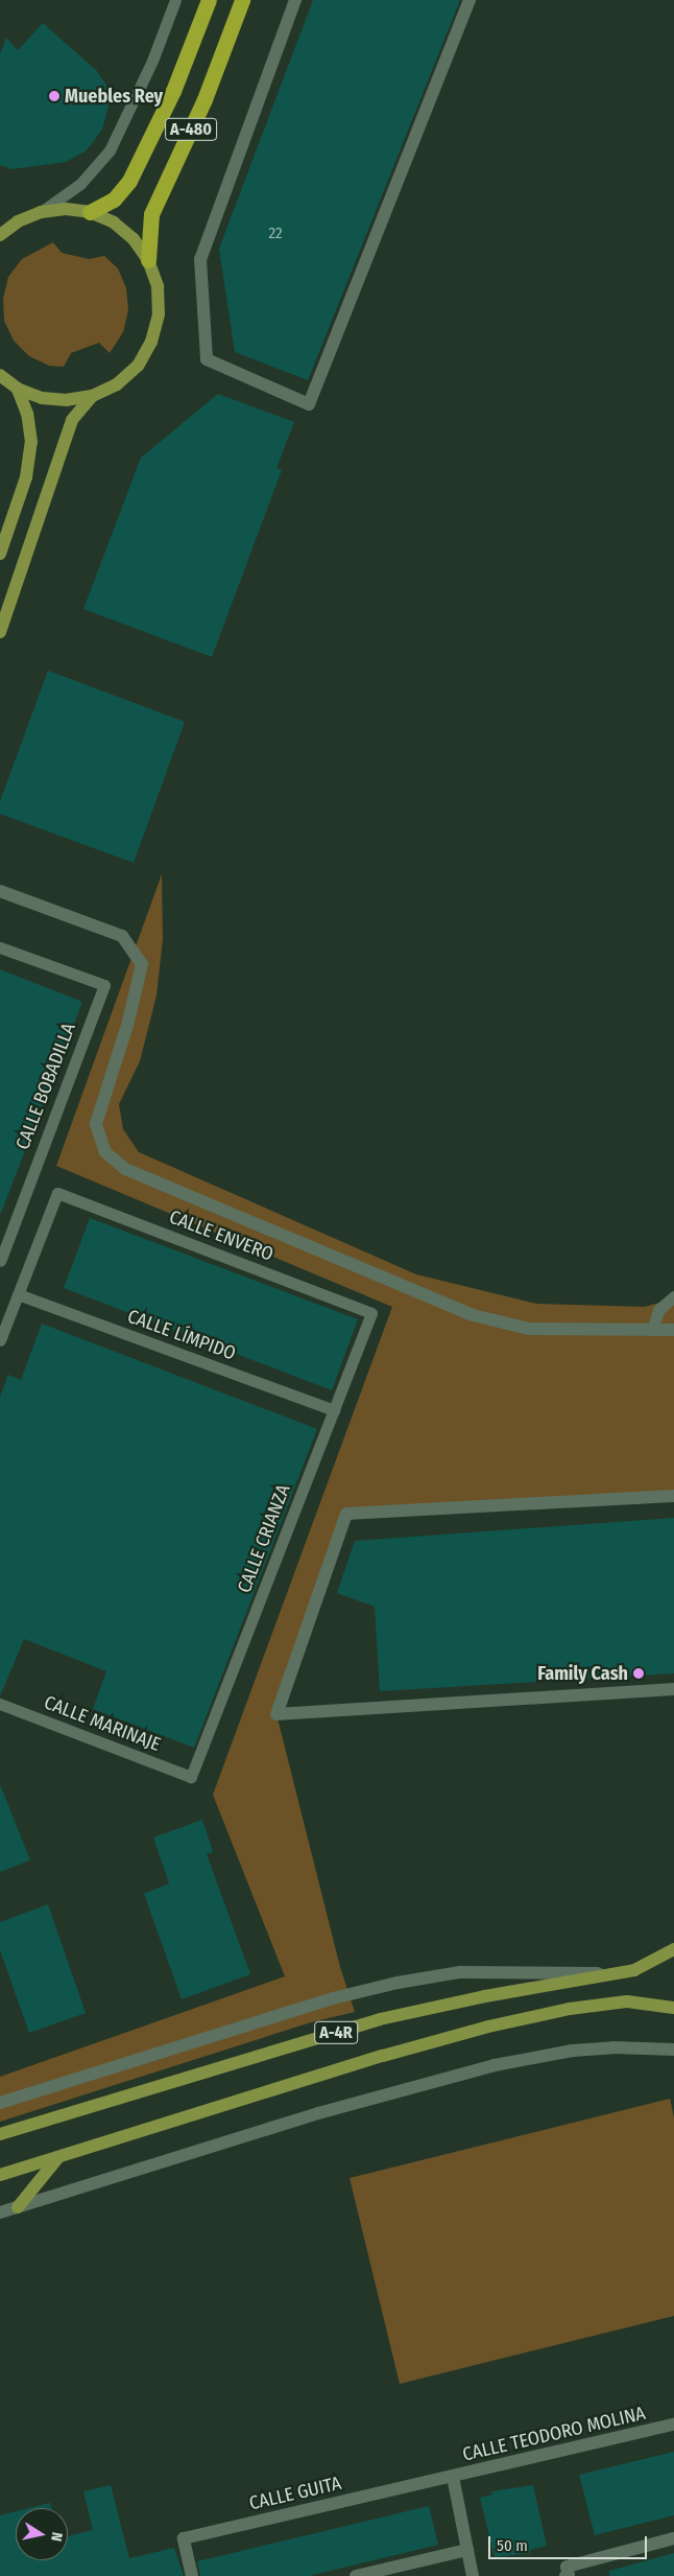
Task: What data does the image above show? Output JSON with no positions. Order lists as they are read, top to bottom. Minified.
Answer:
{"streets":{"highway":["A-480"],"main road":["A-4R"],"street":["CALLE TEODORO MOLINA","CALLE GUITA"],"lane":["CALLE BOBADILLA","CALLE ENVERO","CALLE LÍMPIDO","CALLE CRIANZA","CALLE MARINAJE"]},"crossings":[["CALLE ENVERO","CALLE LÍMPIDO"],["CALLE ENVERO","CALLE CRIANZA"],["CALLE LÍMPIDO","CALLE CRIANZA"],["CALLE CRIANZA","CALLE MARINAJE"],["CALLE TEODORO MOLINA","CALLE GUITA"]],"places":["Muebles Rey","Family Cash"],"house_numbers":["22"],"scale_bar":"50 m","north":"right"}
